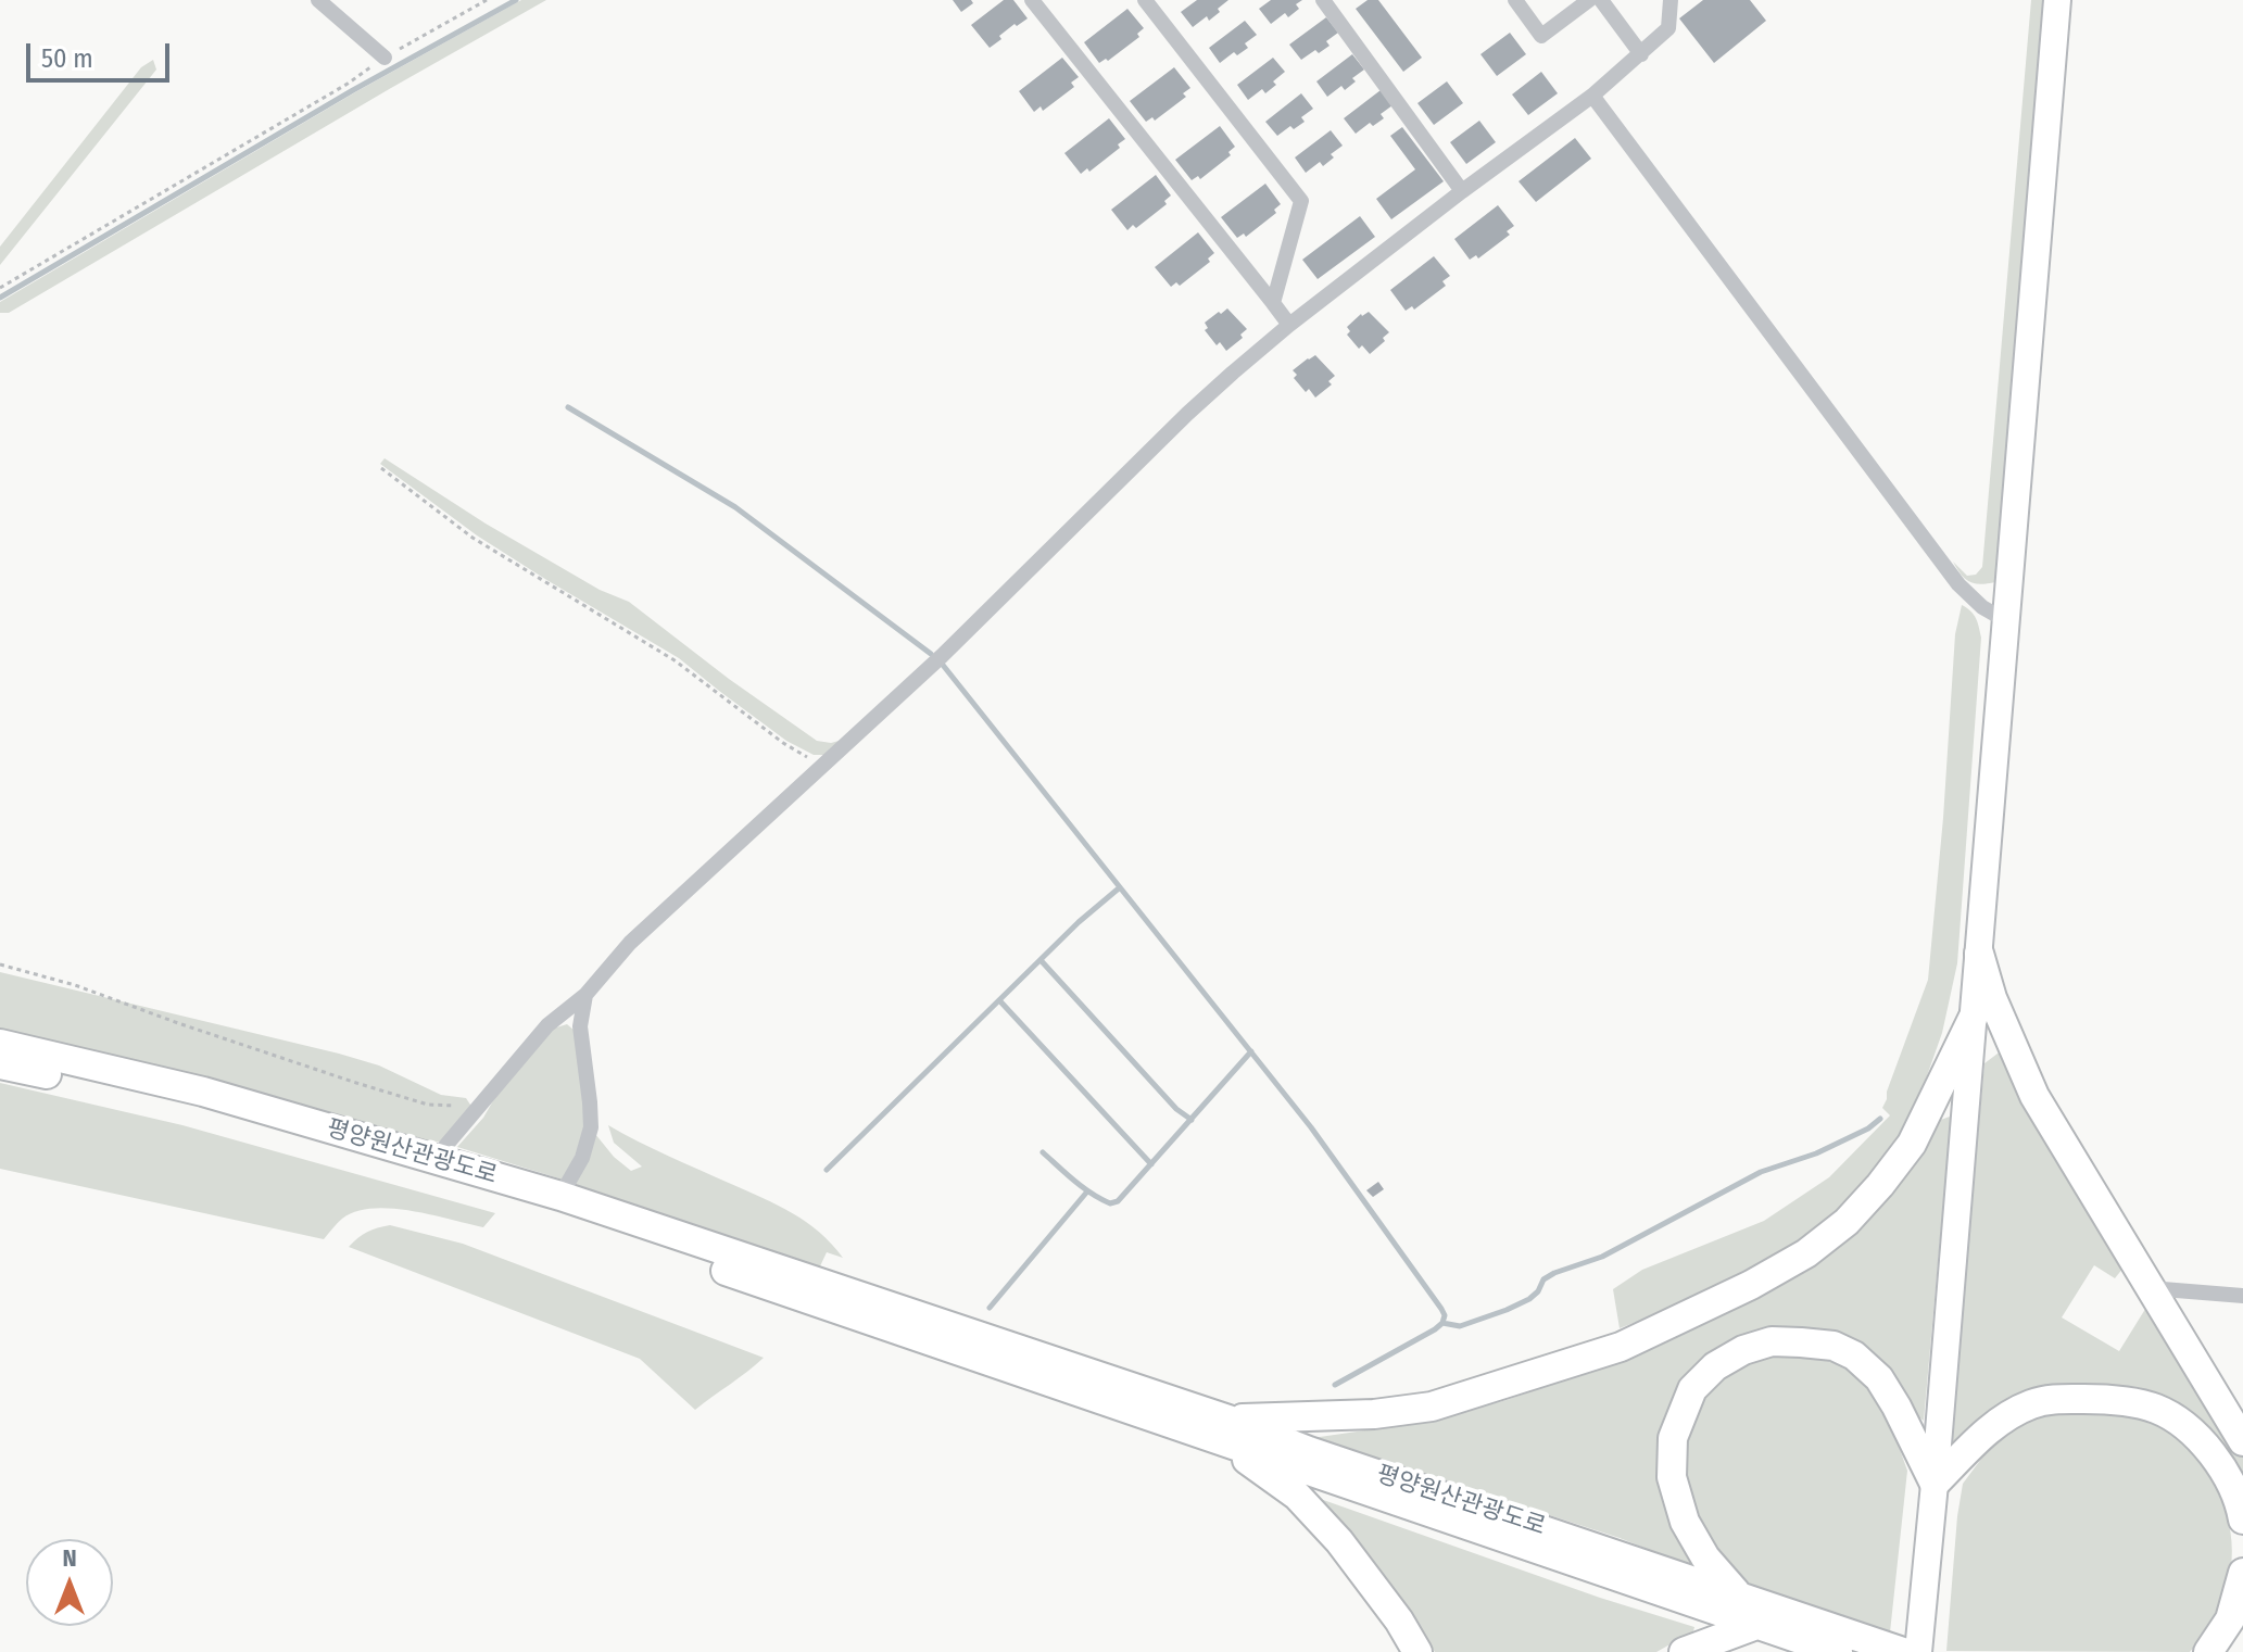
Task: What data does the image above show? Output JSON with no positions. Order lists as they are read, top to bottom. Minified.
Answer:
{"streets":{"highway":["평양원산관광도로"]},"scale_bar":"50 m","north":"top"}
